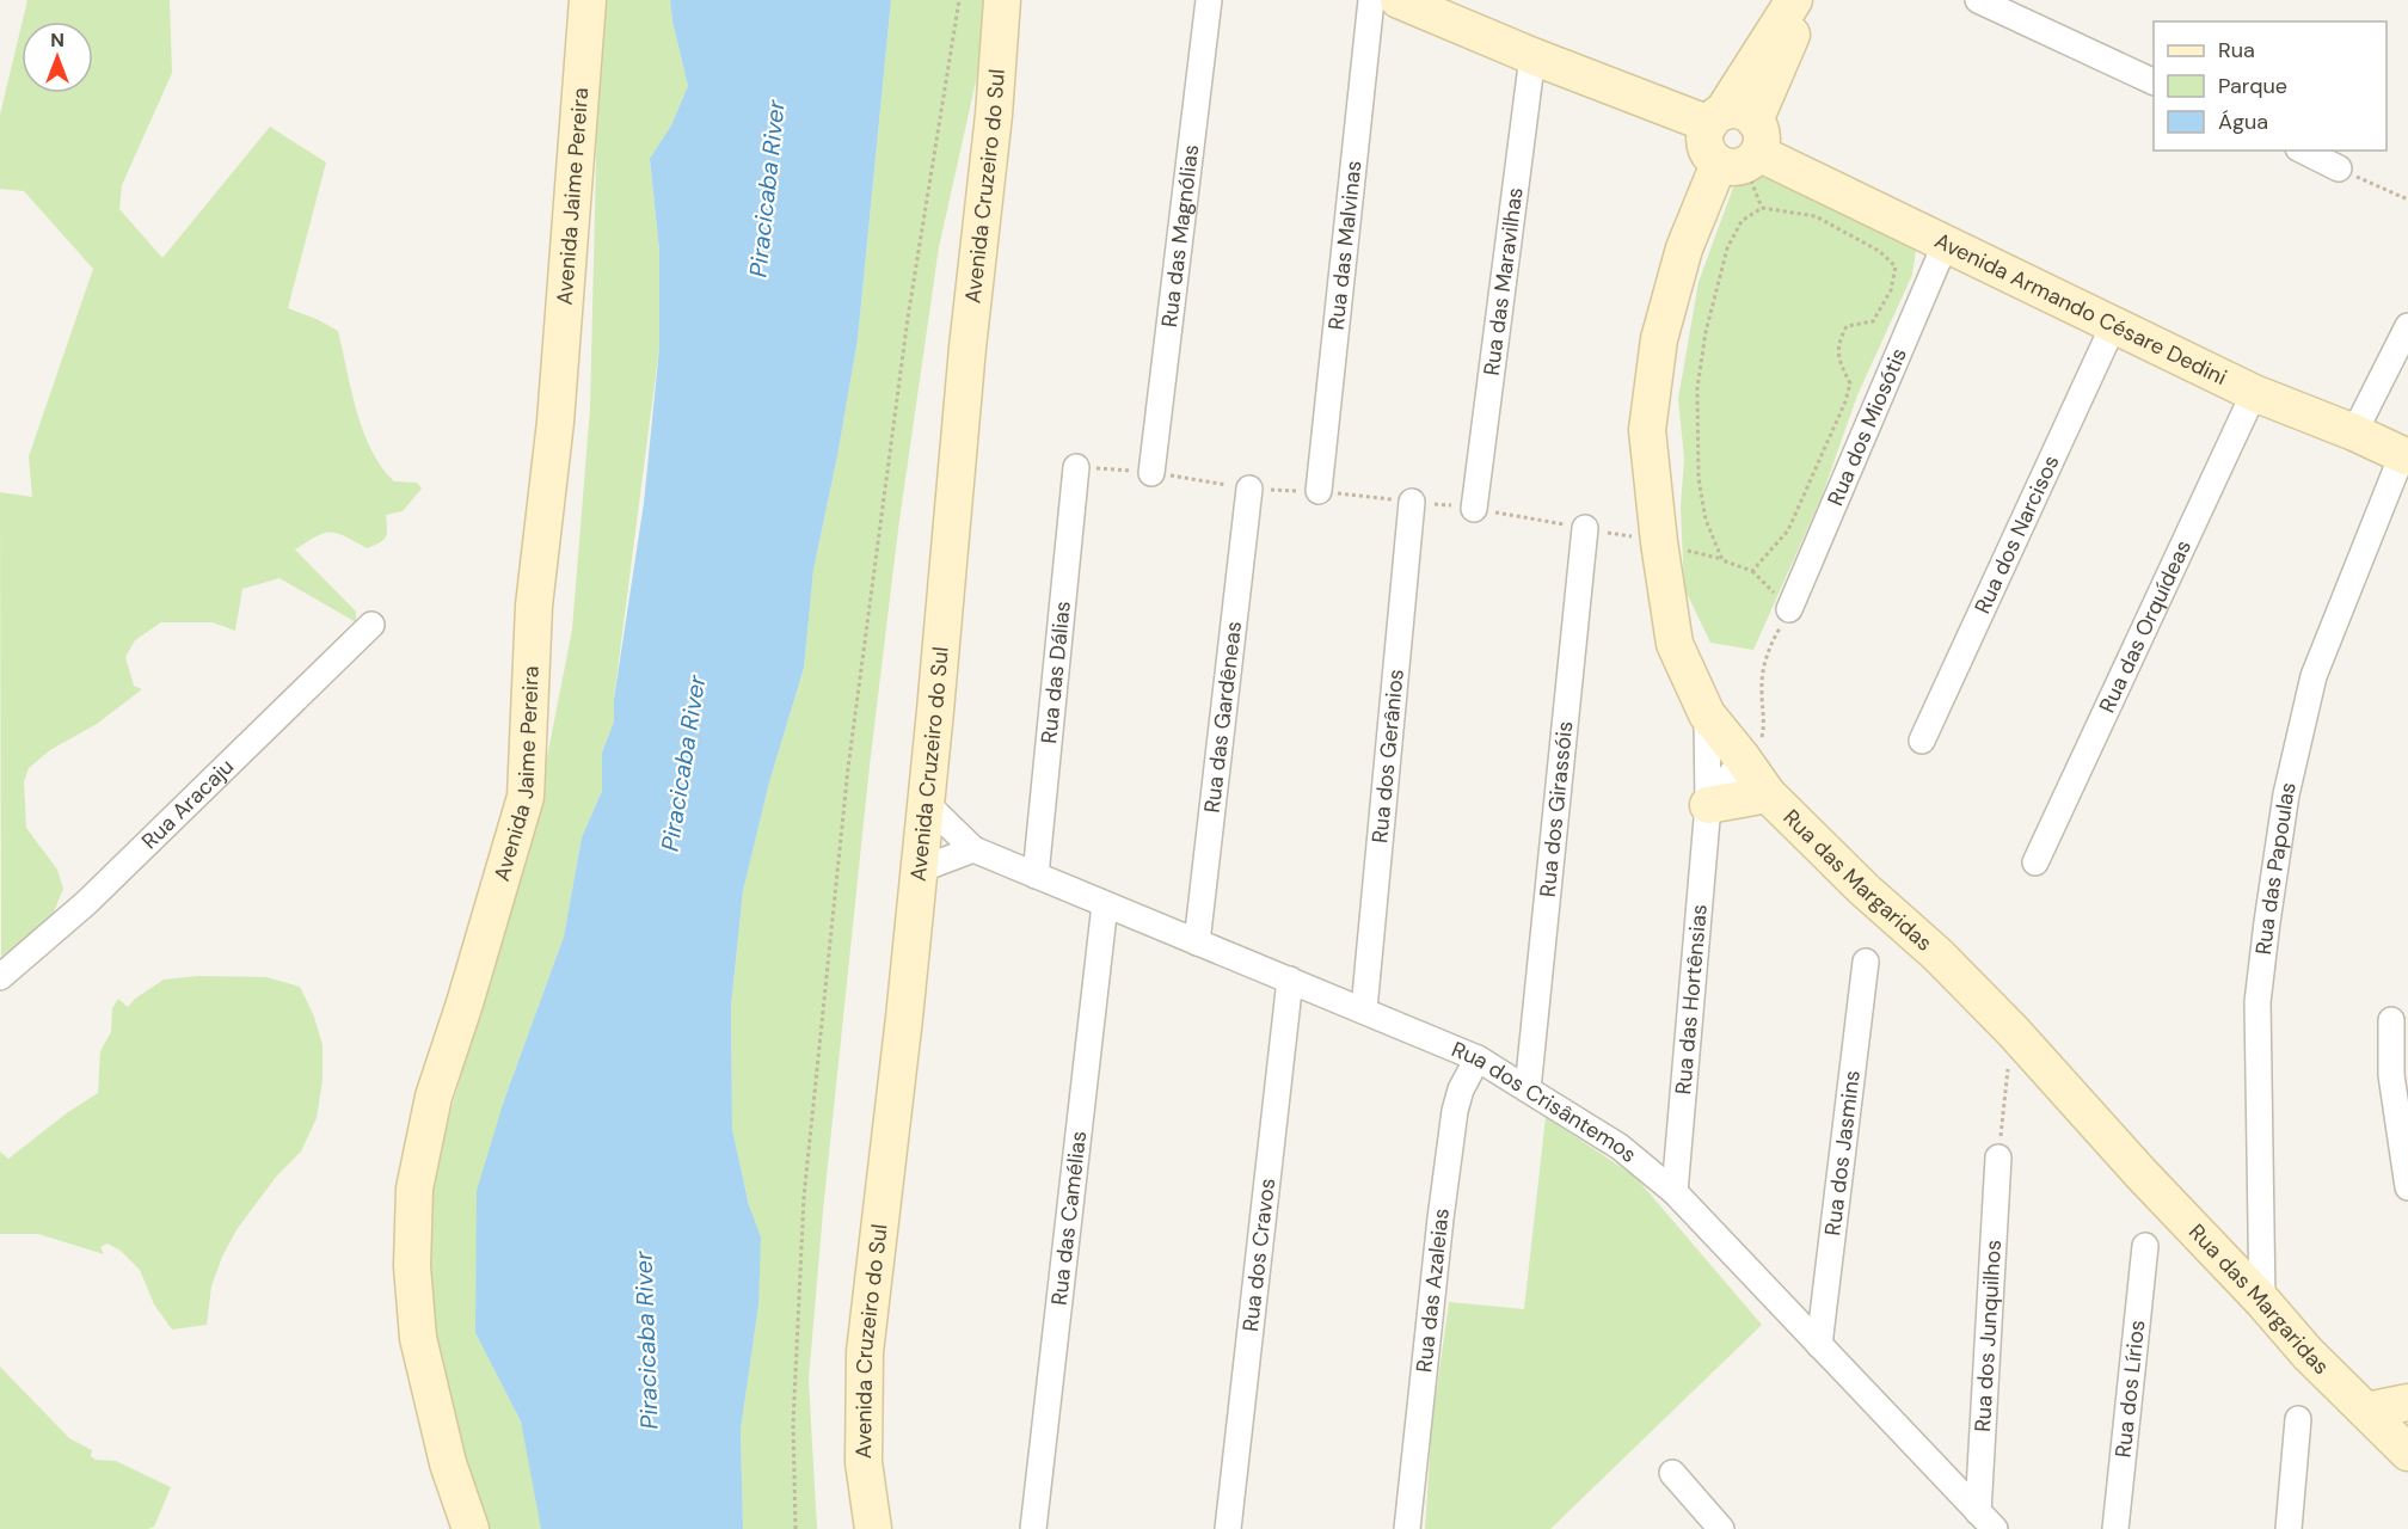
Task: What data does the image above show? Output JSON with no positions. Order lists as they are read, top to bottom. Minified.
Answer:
{"streets":{"street":["Avenida Cruzeiro do Sul","Avenida Jaime Pereira","Rua das Magnólias","Rua das Malvinas","Rua das Maravilhas","Avenida Armando Césare Dedini","Rua dos Miosótis","Rua dos Narcisos","Rua das Orquídeas","Rua das Dálias","Rua das Gardêneas","Rua dos Gerânios","Rua Aracaju","Rua dos Girassóis","Rua das Papoulas","Rua das Margaridas","Rua das Hortênsias","Rua dos Crisântemos","Rua dos Jasmins","Rua das Camélias","Rua dos Cravos","Rua das Azaleias","Rua dos Junquilhos","Rua dos Lírios"]},"crossings":[["Avenida Cruzeiro do Sul","Rua dos Crisântemos"],["Rua das Maravilhas","Avenida Armando Césare Dedini"],["Avenida Armando Césare Dedini","Rua dos Miosótis"],["Avenida Armando Césare Dedini","Rua dos Narcisos"],["Avenida Armando Césare Dedini","Rua das Orquídeas"],["Avenida Armando Césare Dedini","Rua das Papoulas"],["Avenida Armando Césare Dedini","Rua das Margaridas"],["Rua das Dálias","Rua dos Crisântemos"],["Rua das Gardêneas","Rua dos Crisântemos"],["Rua dos Gerânios","Rua dos Crisântemos"],["Rua dos Girassóis","Rua dos Crisântemos"],["Rua das Papoulas","Rua das Margaridas"],["Rua das Margaridas","Rua das Hortênsias"],["Rua das Hortênsias","Rua dos Crisântemos"],["Rua dos Crisântemos","Rua dos Jasmins"],["Rua dos Crisântemos","Rua das Camélias"],["Rua dos Crisântemos","Rua dos Cravos"],["Rua dos Crisântemos","Rua das Azaleias"],["Rua dos Crisântemos","Rua dos Junquilhos"]],"water":["Piracicaba River"],"legend":["Rua","Parque","Água"],"north":"top"}
